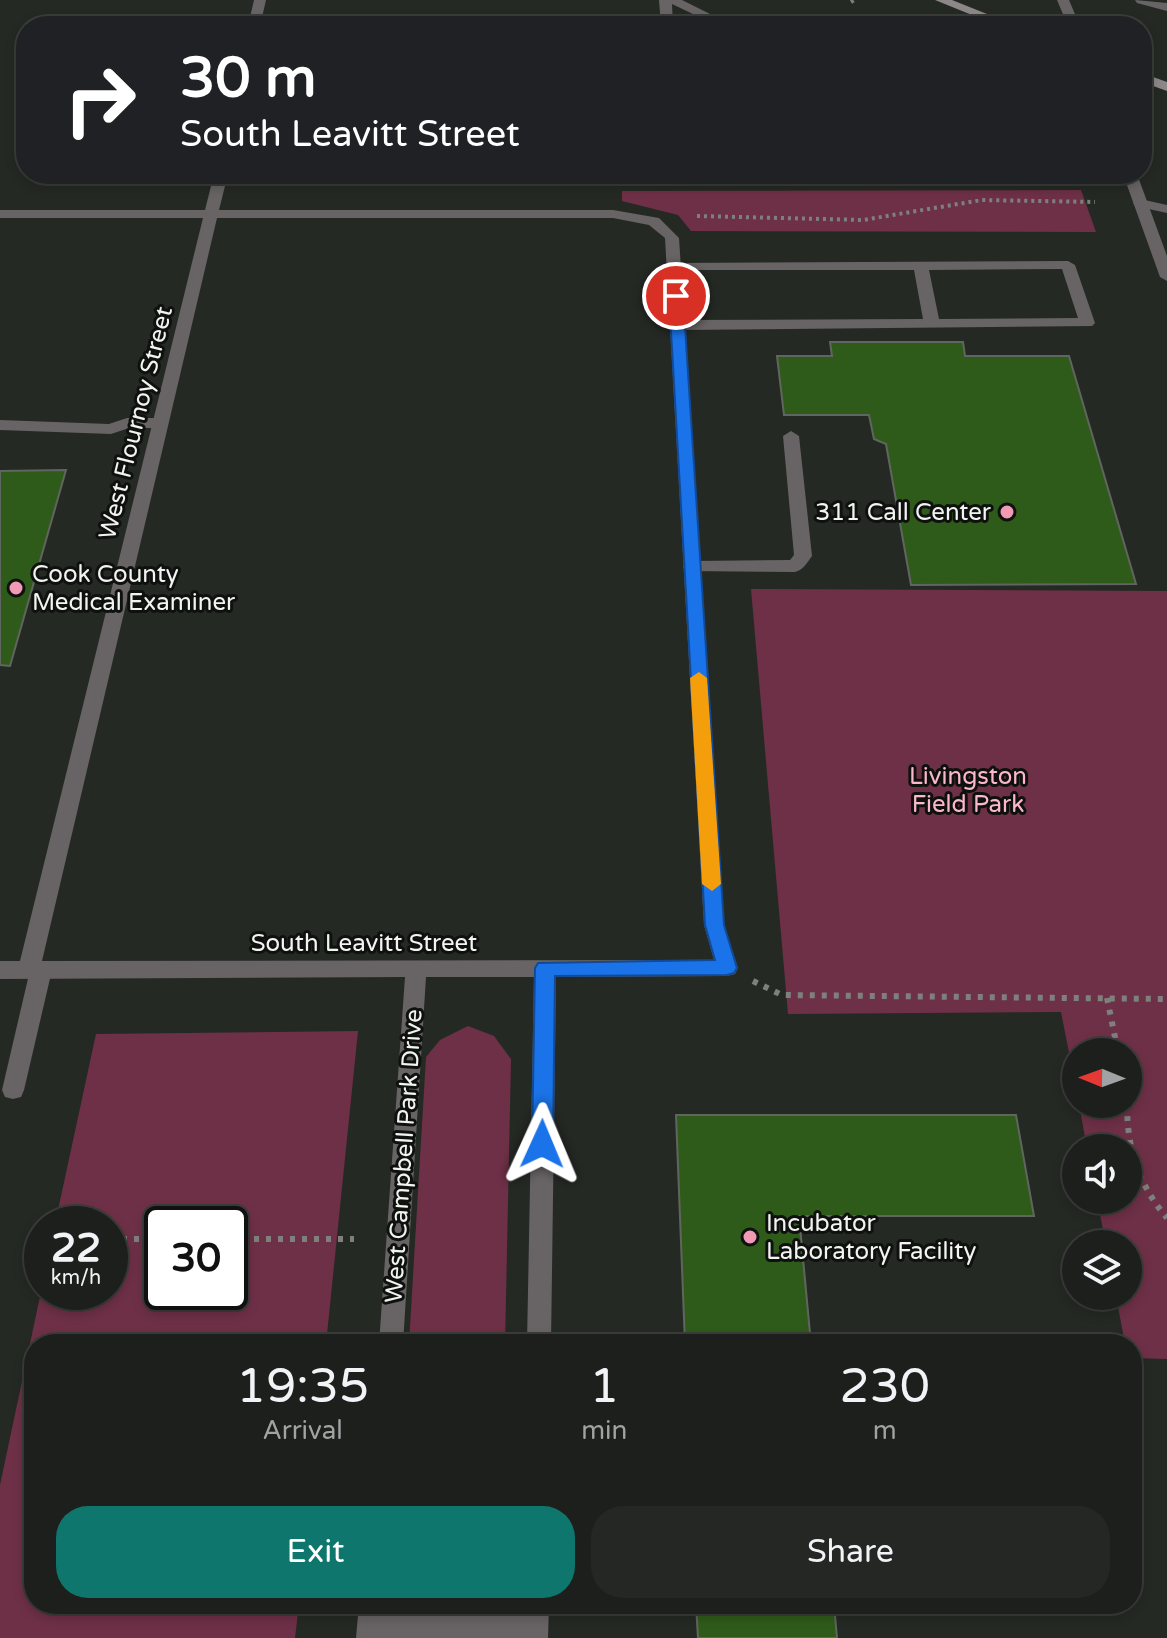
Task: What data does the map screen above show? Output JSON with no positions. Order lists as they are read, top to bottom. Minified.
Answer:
{"streets":{"street":["West Flournoy Street","South Leavitt Street","West Campbell Park Drive"]},"crossings":[["West Flournoy Street","South Leavitt Street"],["South Leavitt Street","West Campbell Park Drive"]],"parks":["Livingston Field Park"],"places":["311 Call Center","Cook County Medical Examiner","Incubator Laboratory Facility"],"north":"left","page":{"turn":["30 m","South Leavitt Street"],"speed":"22 km/h","limit":"30","eta":["19:35","Arrival","1","min","230","m"],"buttons":["Exit","Share"]}}
